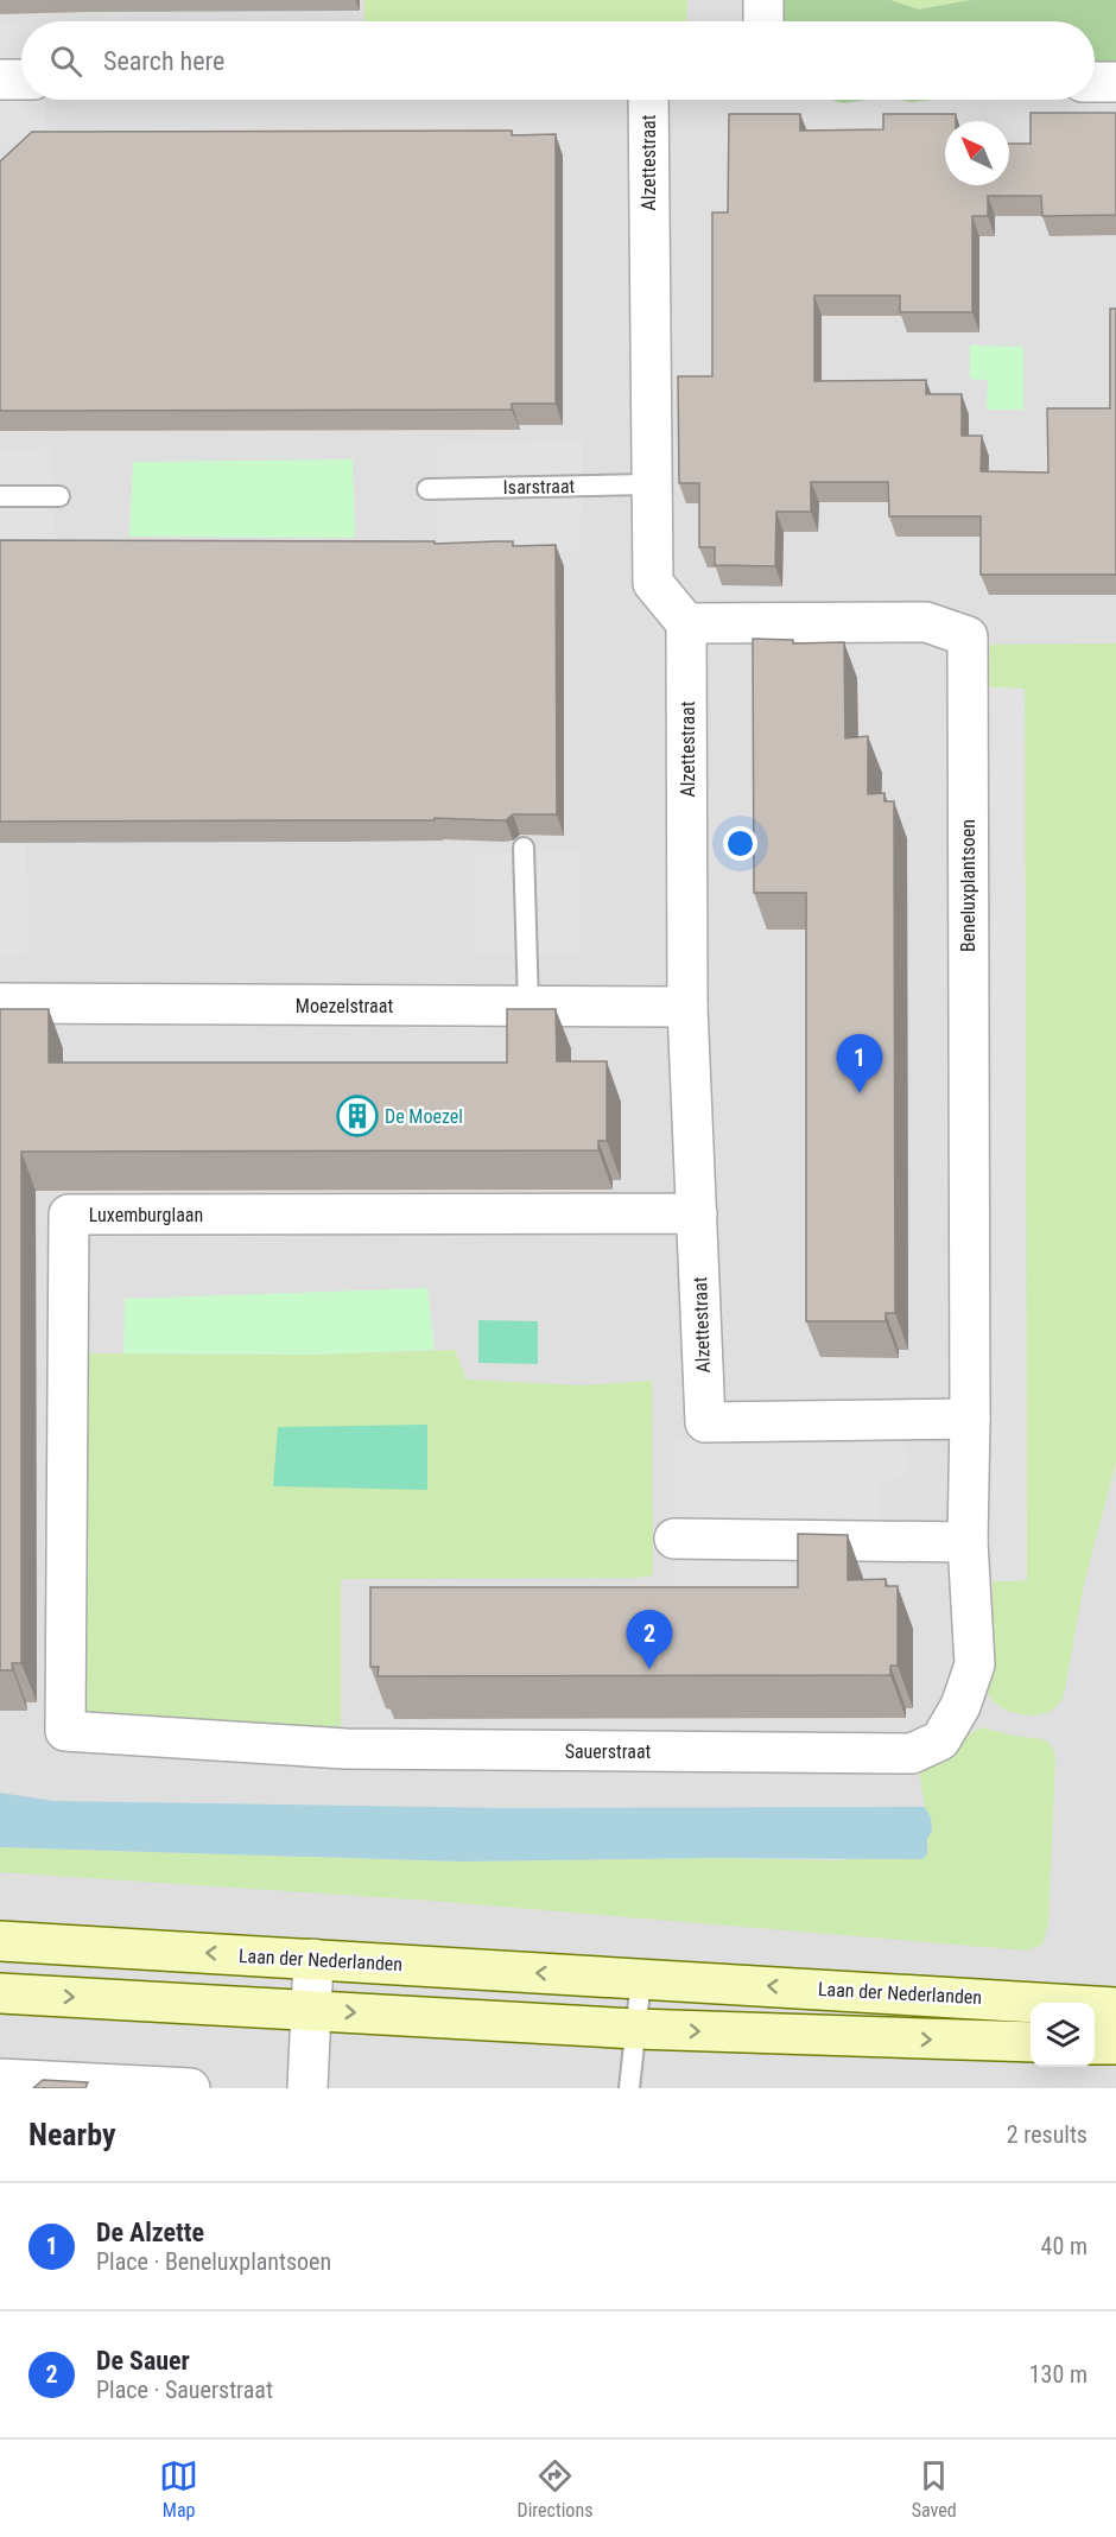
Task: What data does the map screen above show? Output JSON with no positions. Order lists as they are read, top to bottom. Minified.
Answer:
{"streets":{"main road":["Laan der Nederlanden"],"street":["Alzettestraat","Beneluxplantsoen","Moezelstraat","Luxemburglaan","Sauerstraat"],"lane":["Isarstraat"]},"crossings":[["Alzettestraat","Isarstraat"],["Alzettestraat","Beneluxplantsoen"],["Alzettestraat","Moezelstraat"],["Alzettestraat","Luxemburglaan"],["Alzettestraat","Sauerstraat"],["Beneluxplantsoen","Sauerstraat"],["Luxemburglaan","Sauerstraat"]],"places":{"building":["De Moezel"]},"north":"top left","page":{"search":"Search here","pins":["1","2"],"heading":["Nearby","2 results"],"list":[{"mark":"1","name":"De Alzette","note":"Place · Beneluxplantsoen","value":"40 m"},{"mark":"2","name":"De Sauer","note":"Place · Sauerstraat","value":"130 m"}],"nav":["Map","Directions","Saved"]}}
